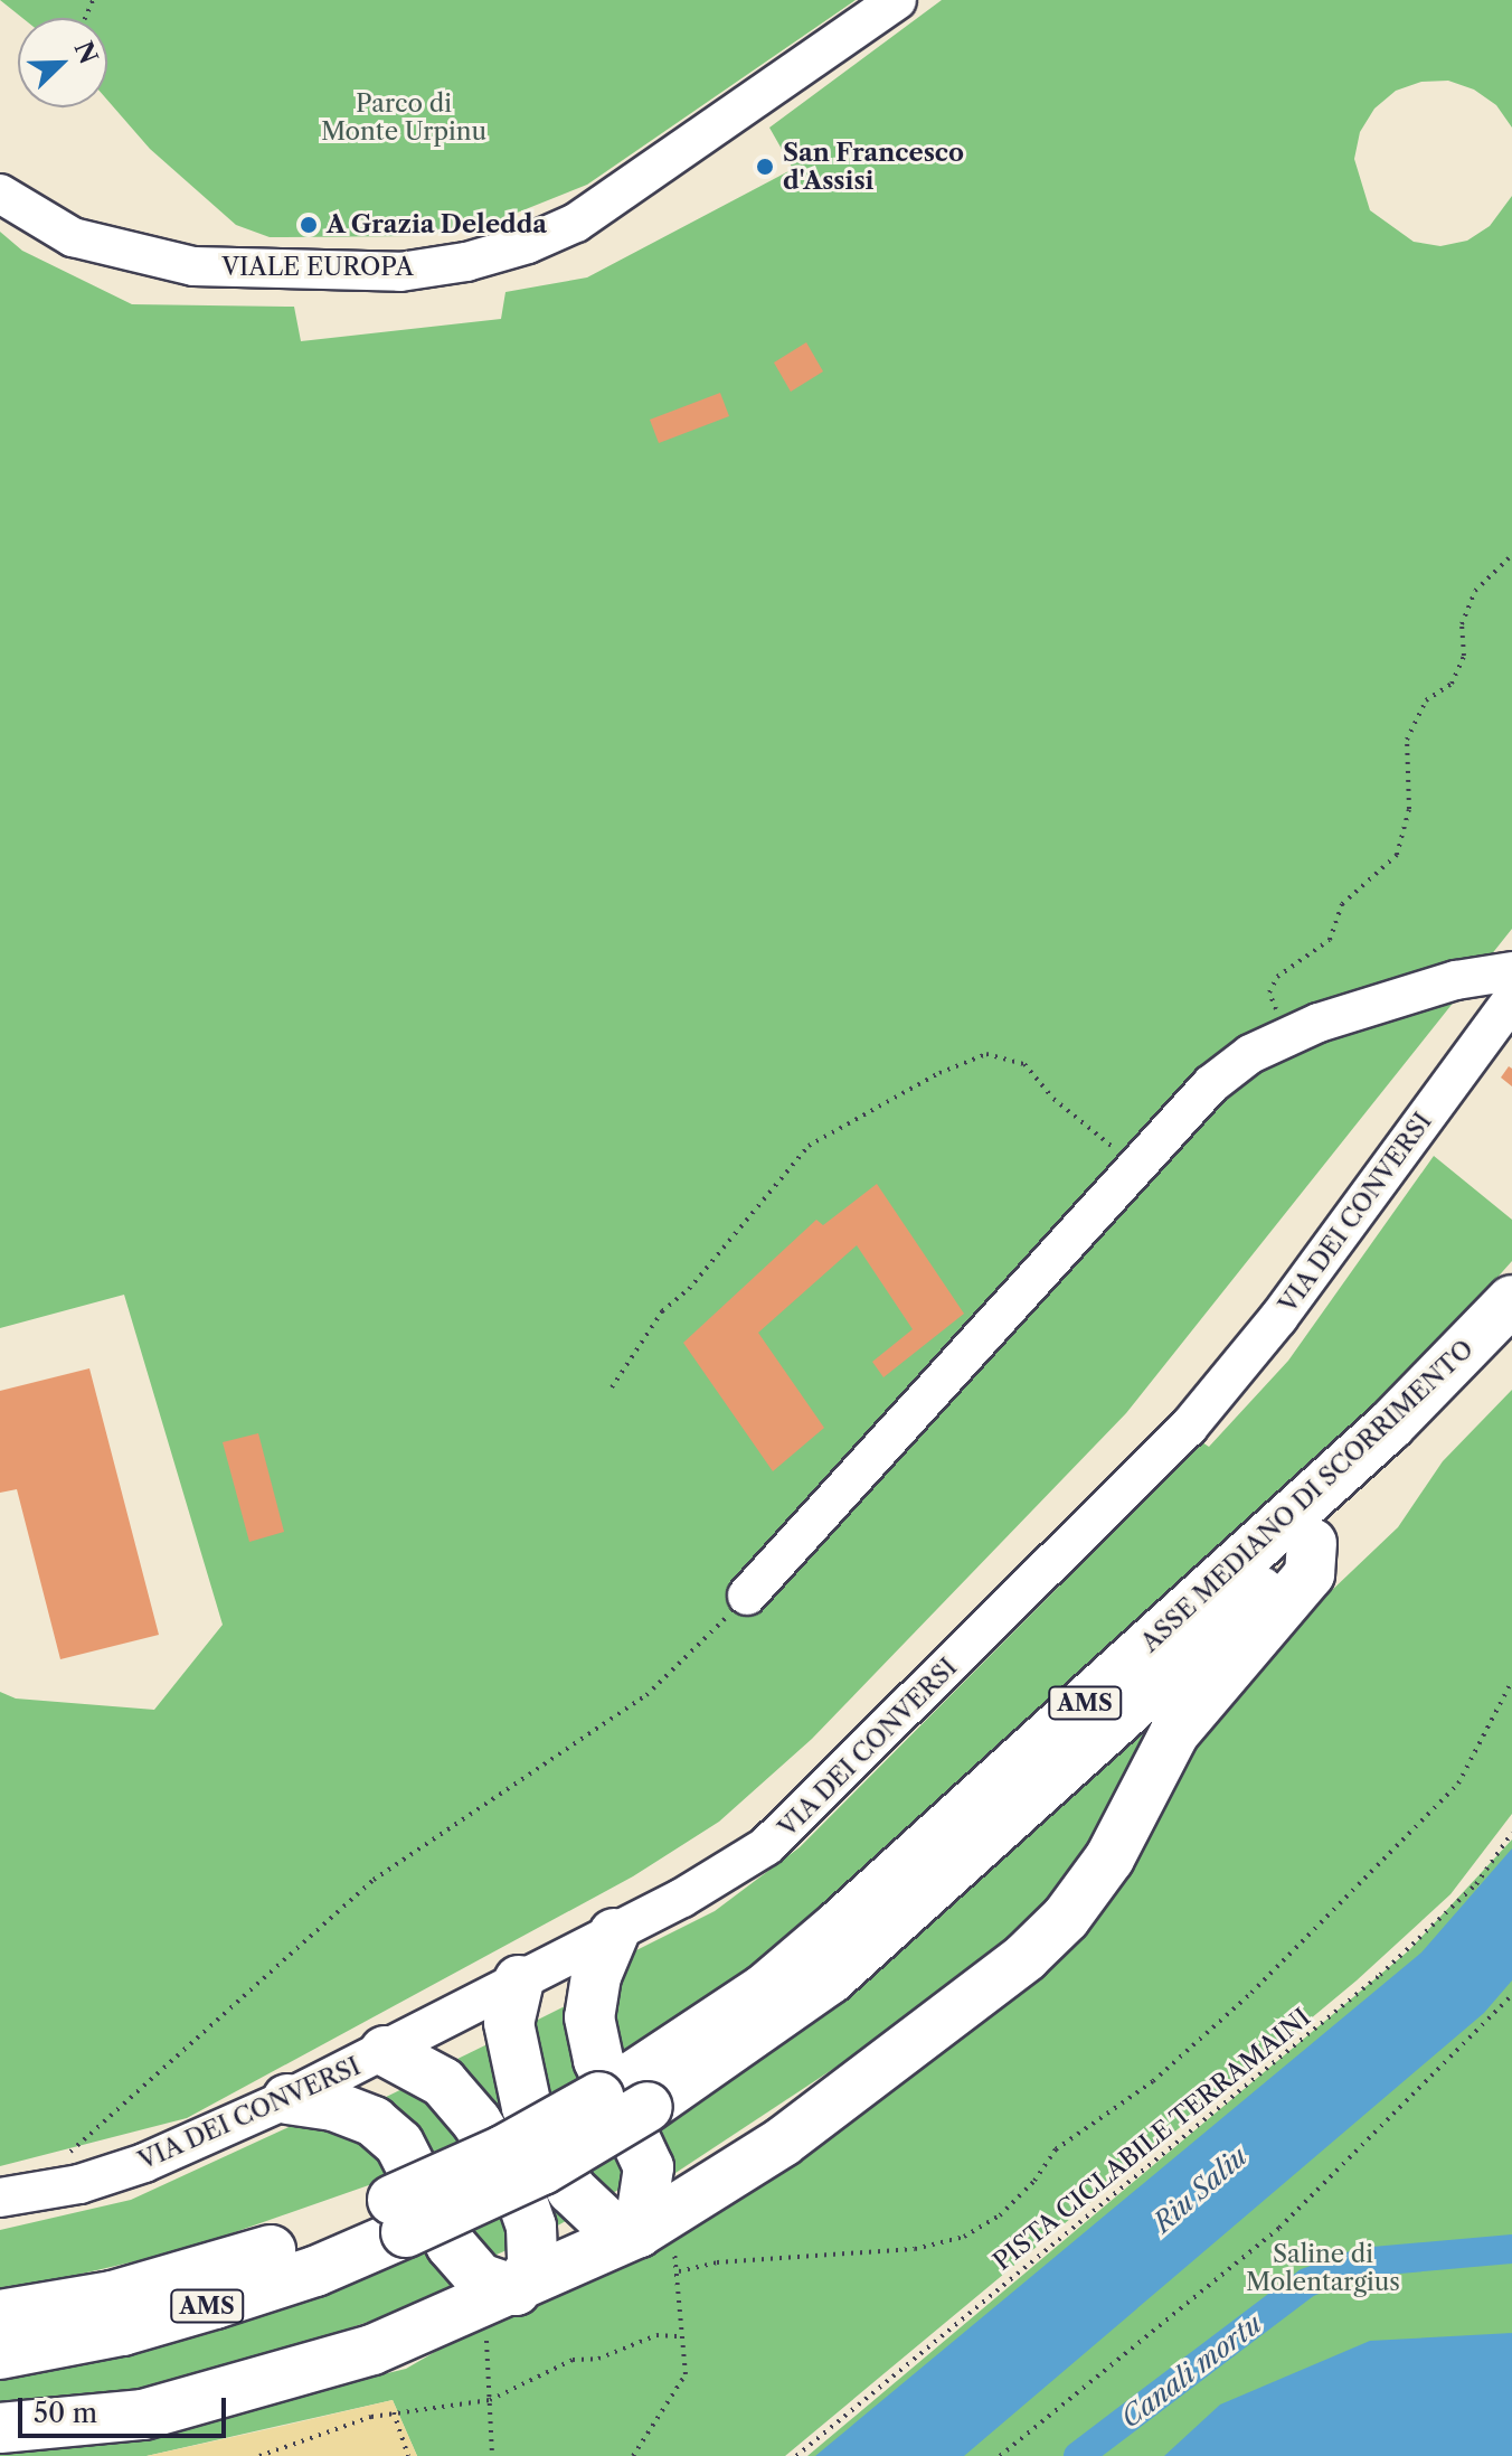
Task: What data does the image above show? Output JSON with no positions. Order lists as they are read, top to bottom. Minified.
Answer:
{"streets":{"highway":["ASSE MEDIANO DI SCORRIMENTO","AMS"],"street":["VIALE EUROPA","VIA DEI CONVERSI"],"path":["PISTA CICLABILE TERRAMAINI"]},"water":["Riu Saliu","Canali mortu"],"parks":["Parco di Monte Urpinu","Saline di Molentargius"],"places":["San Francesco d'Assisi","A Grazia Deledda"],"scale_bar":"50 m","north":"top right"}
